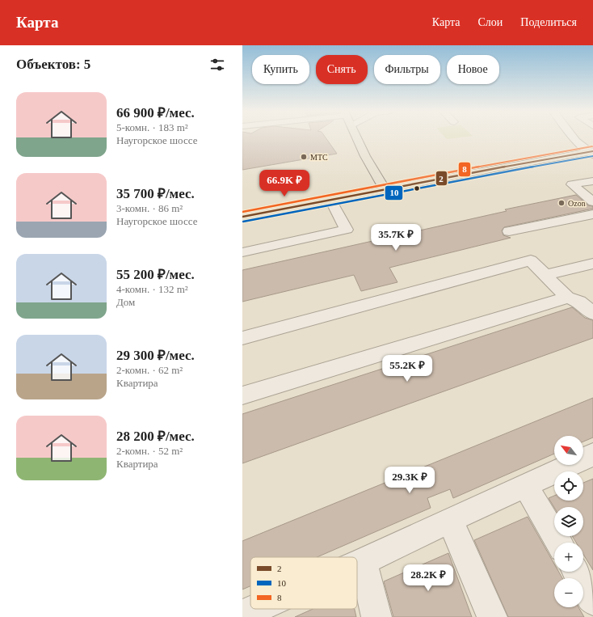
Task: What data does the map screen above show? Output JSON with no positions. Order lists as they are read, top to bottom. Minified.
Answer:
{"places":["МТС","Ozon"],"lines":["transit line 8","transit line 2","transit line 10"],"legend":["2","10","8"],"north":"top left","page":{"header":"Карта","nav":["Карта","Слои","Поделиться"],"heading":"Объектов: 5","chip":["Купить","Снять","Фильтры","Новое"],"list":[{"name":"66 900 ₽/мес.","note":"5-комн. · 183 m² · Наугорское шоссе"},{"name":"35 700 ₽/мес.","note":"3-комн. · 86 m² · Наугорское шоссе"},{"name":"55 200 ₽/мес.","note":"4-комн. · 132 m² · Дом"},{"name":"29 300 ₽/мес.","note":"2-комн. · 62 m² · Квартира"},{"name":"28 200 ₽/мес.","note":"2-комн. · 52 m² · Квартира"}],"price":["66.9K ₽","35.7K ₽","55.2K ₽","29.3K ₽","28.2K ₽"],"map_buttons":["+","−"]}}
